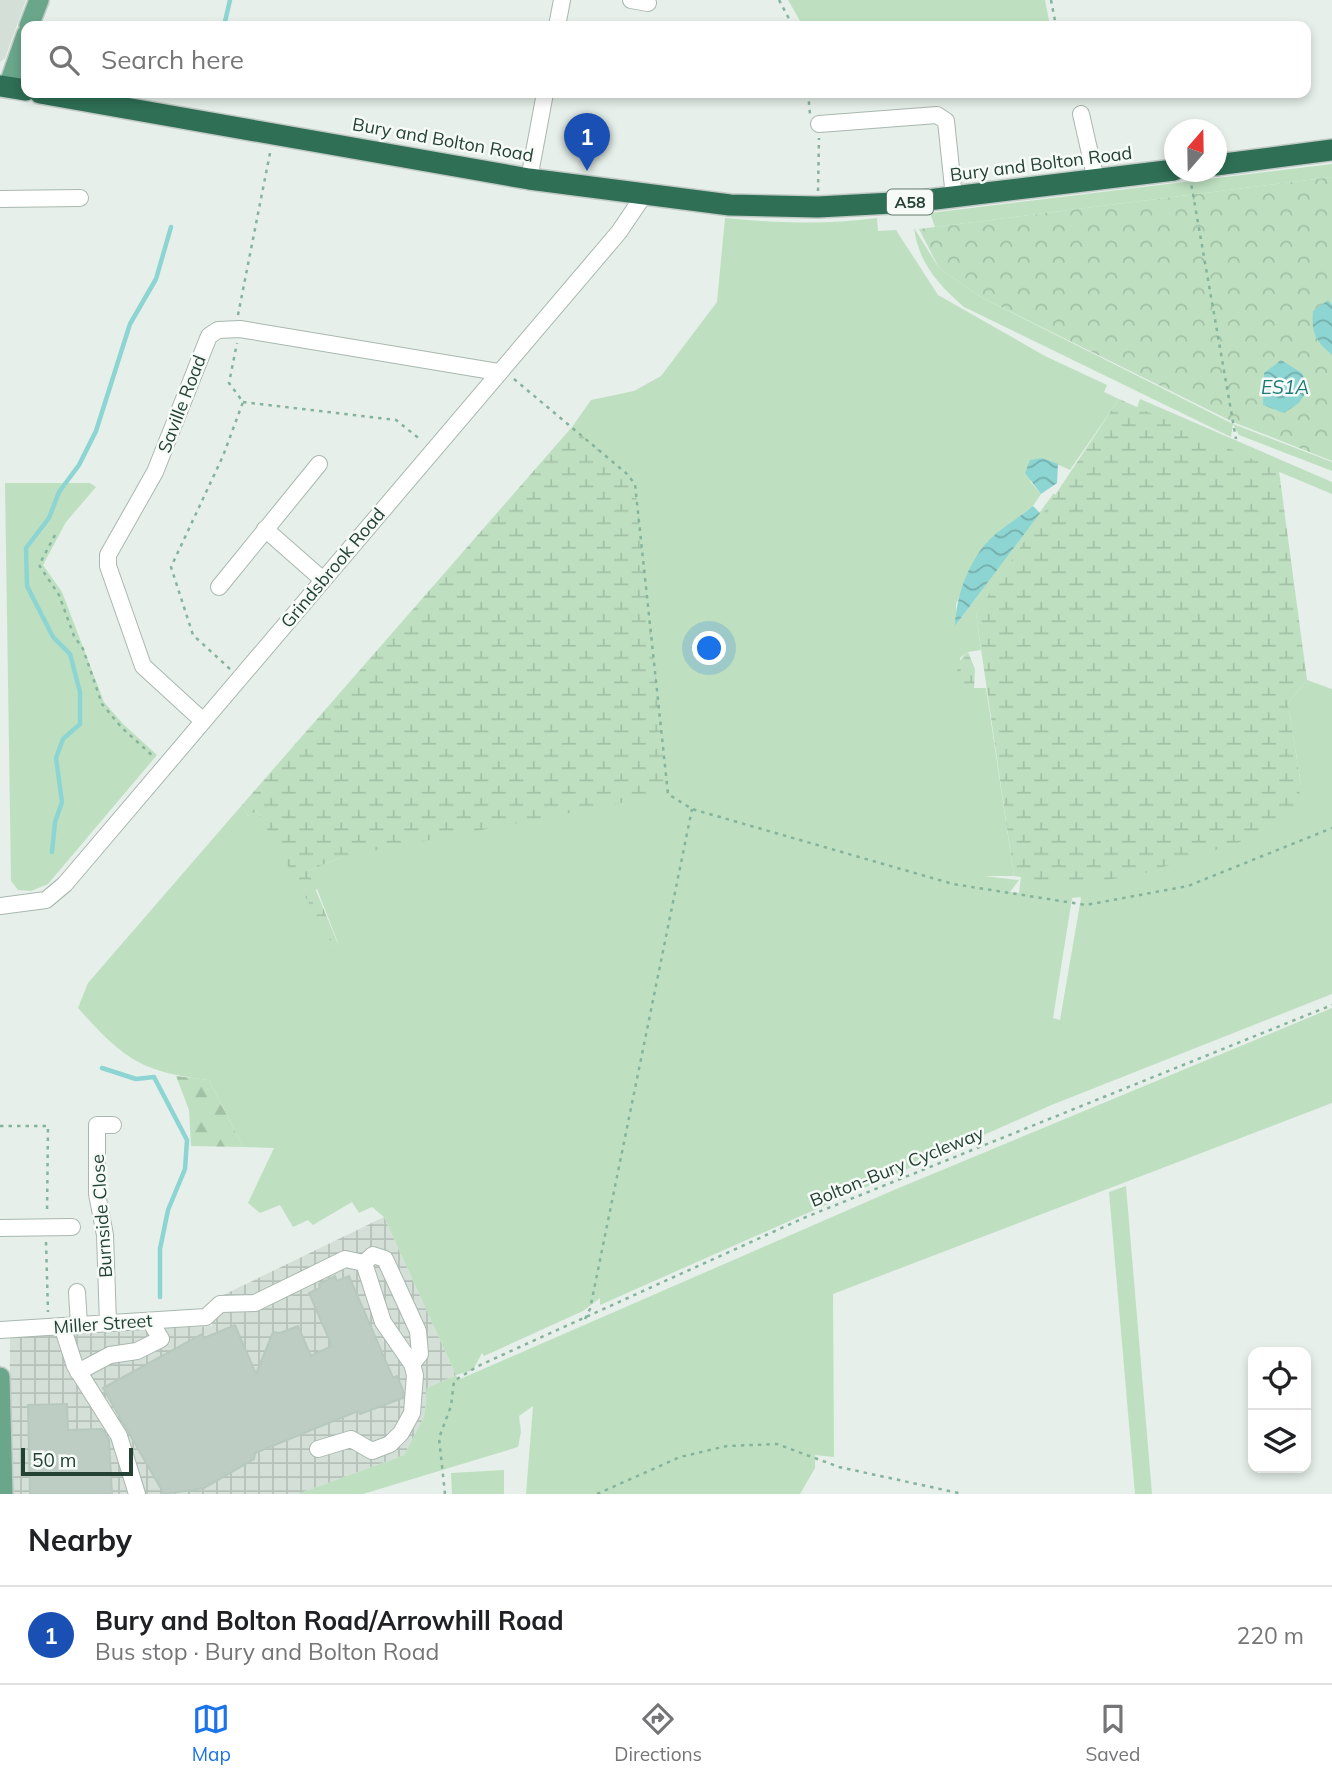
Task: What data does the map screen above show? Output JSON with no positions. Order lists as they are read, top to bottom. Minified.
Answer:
{"streets":{"highway":["Bury and Bolton Road","A58"],"street":["Saville Road","Grindsbrook Road","Burnside Close","Miller Street"],"path":["Bolton-Bury Cycleway"]},"crossings":[["Bury and Bolton Road","Grindsbrook Road"],["Saville Road","Grindsbrook Road"],["Burnside Close","Miller Street"]],"water":["ES1A"],"scale_bar":"50 m","north":"top","page":{"search":"Search here","pins":"1","scale":"50 m","heading":"Nearby","list":[{"mark":"1","name":"Bury and Bolton Road/Arrowhill Road","note":"Bus stop · Bury and Bolton Road","value":"220 m"}],"nav":["Map","Directions","Saved"]}}
